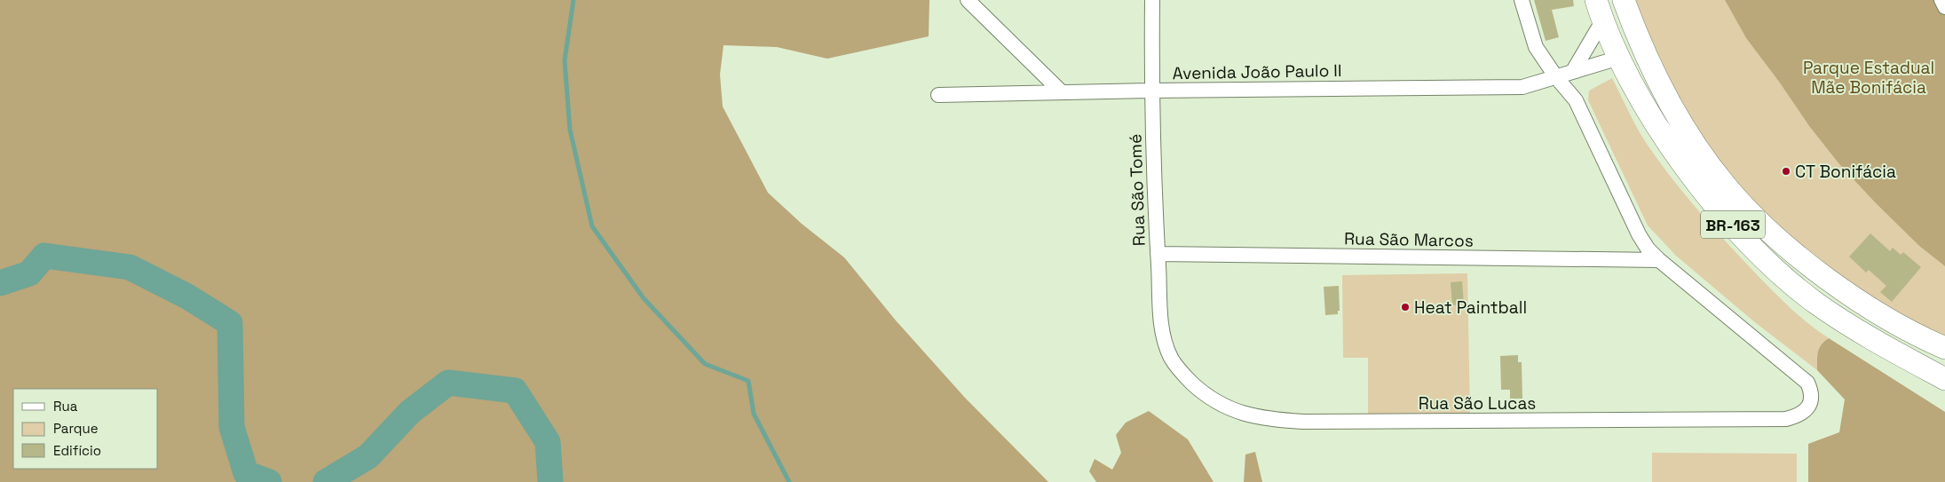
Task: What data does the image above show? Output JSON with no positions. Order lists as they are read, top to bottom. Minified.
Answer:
{"streets":{"highway":["BR-163"],"street":["Avenida João Paulo II","Rua São Tomé","Rua São Marcos","Rua São Lucas"]},"crossings":[["Avenida João Paulo II","Rua São Tomé"],["Avenida João Paulo II","BR-163"],["Rua São Tomé","Rua São Marcos"],["Rua São Tomé","Rua São Lucas"],["Rua São Marcos","Rua São Lucas"]],"parks":["Parque Estadual Mãe Bonifácia"],"places":["CT Bonifácia","Heat Paintball"],"legend":["Rua","Parque","Edifício"]}
